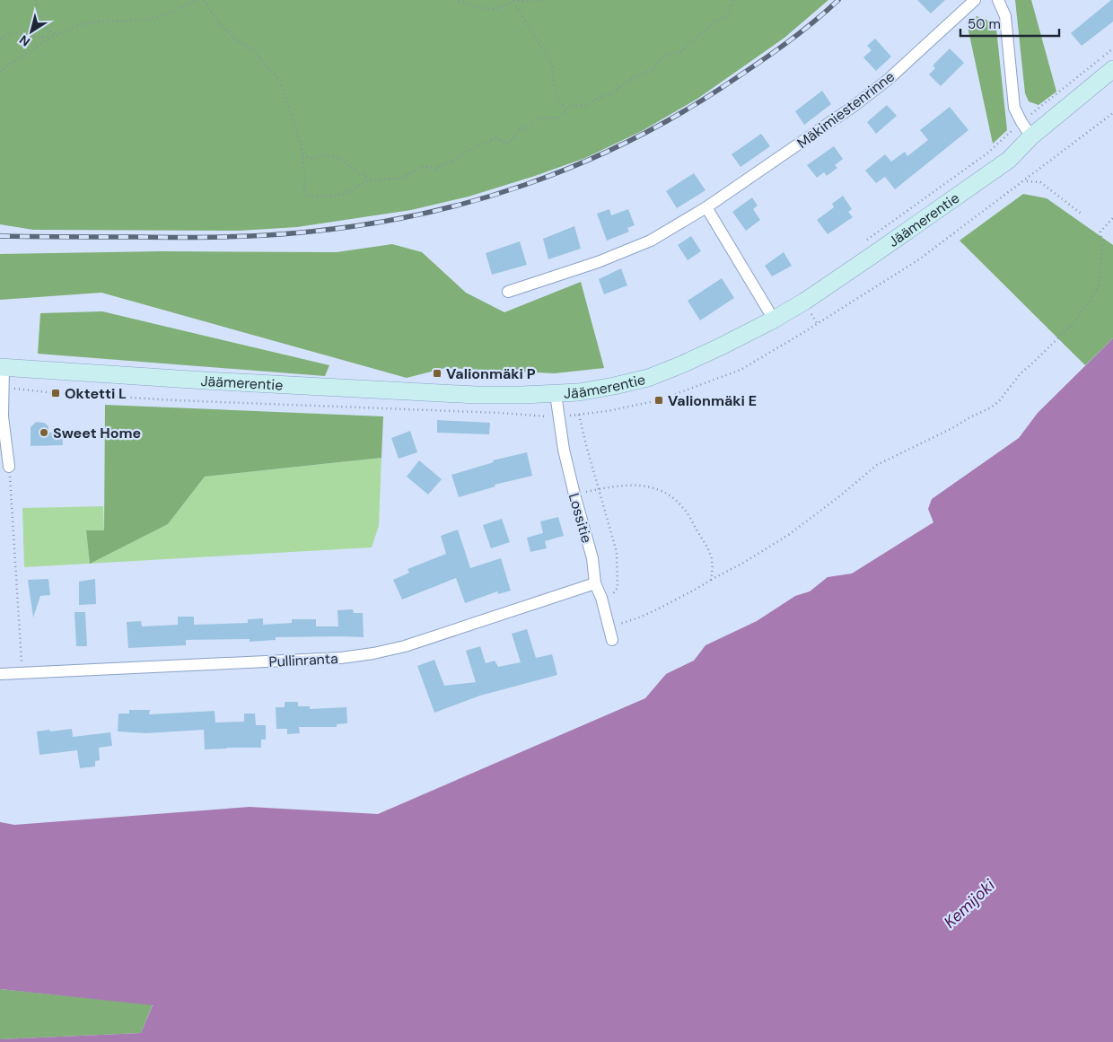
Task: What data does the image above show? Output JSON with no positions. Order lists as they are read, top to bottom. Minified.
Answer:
{"streets":{"main road":["Jäämerentie"],"street":["Mäkimiestenrinne","Lossitie","Pullinranta"]},"crossings":[["Jäämerentie","Lossitie"],["Lossitie","Pullinranta"]],"water":["Kemijoki"],"places":{"transit":["Valionmäki P","Oktetti L","Valionmäki E"],"other":["Sweet Home"]},"scale_bar":"50 m","north":"bottom left"}
